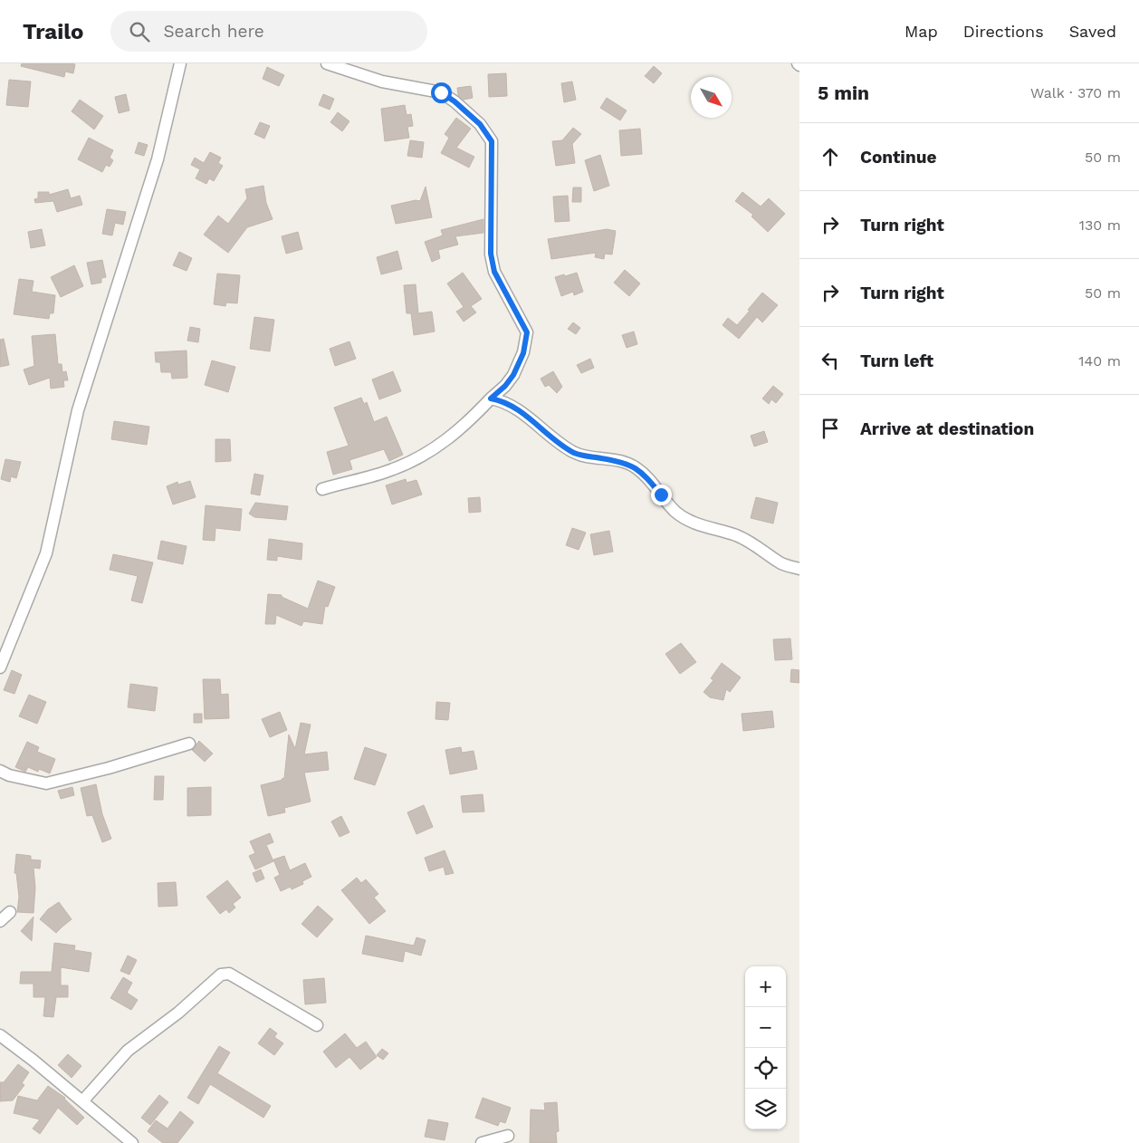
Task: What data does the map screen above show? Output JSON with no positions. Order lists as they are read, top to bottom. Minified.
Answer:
{"north":"bottom right","page":{"header":"Trailo","search":"Search here","nav":["Map","Directions","Saved"],"heading":["5 min","Walk · 370 m"],"list":[["Continue","50 m"],["Turn right","130 m"],["Turn right","50 m"],["Turn left","140 m"],"Arrive at destination"],"map_buttons":["+","−"]}}
